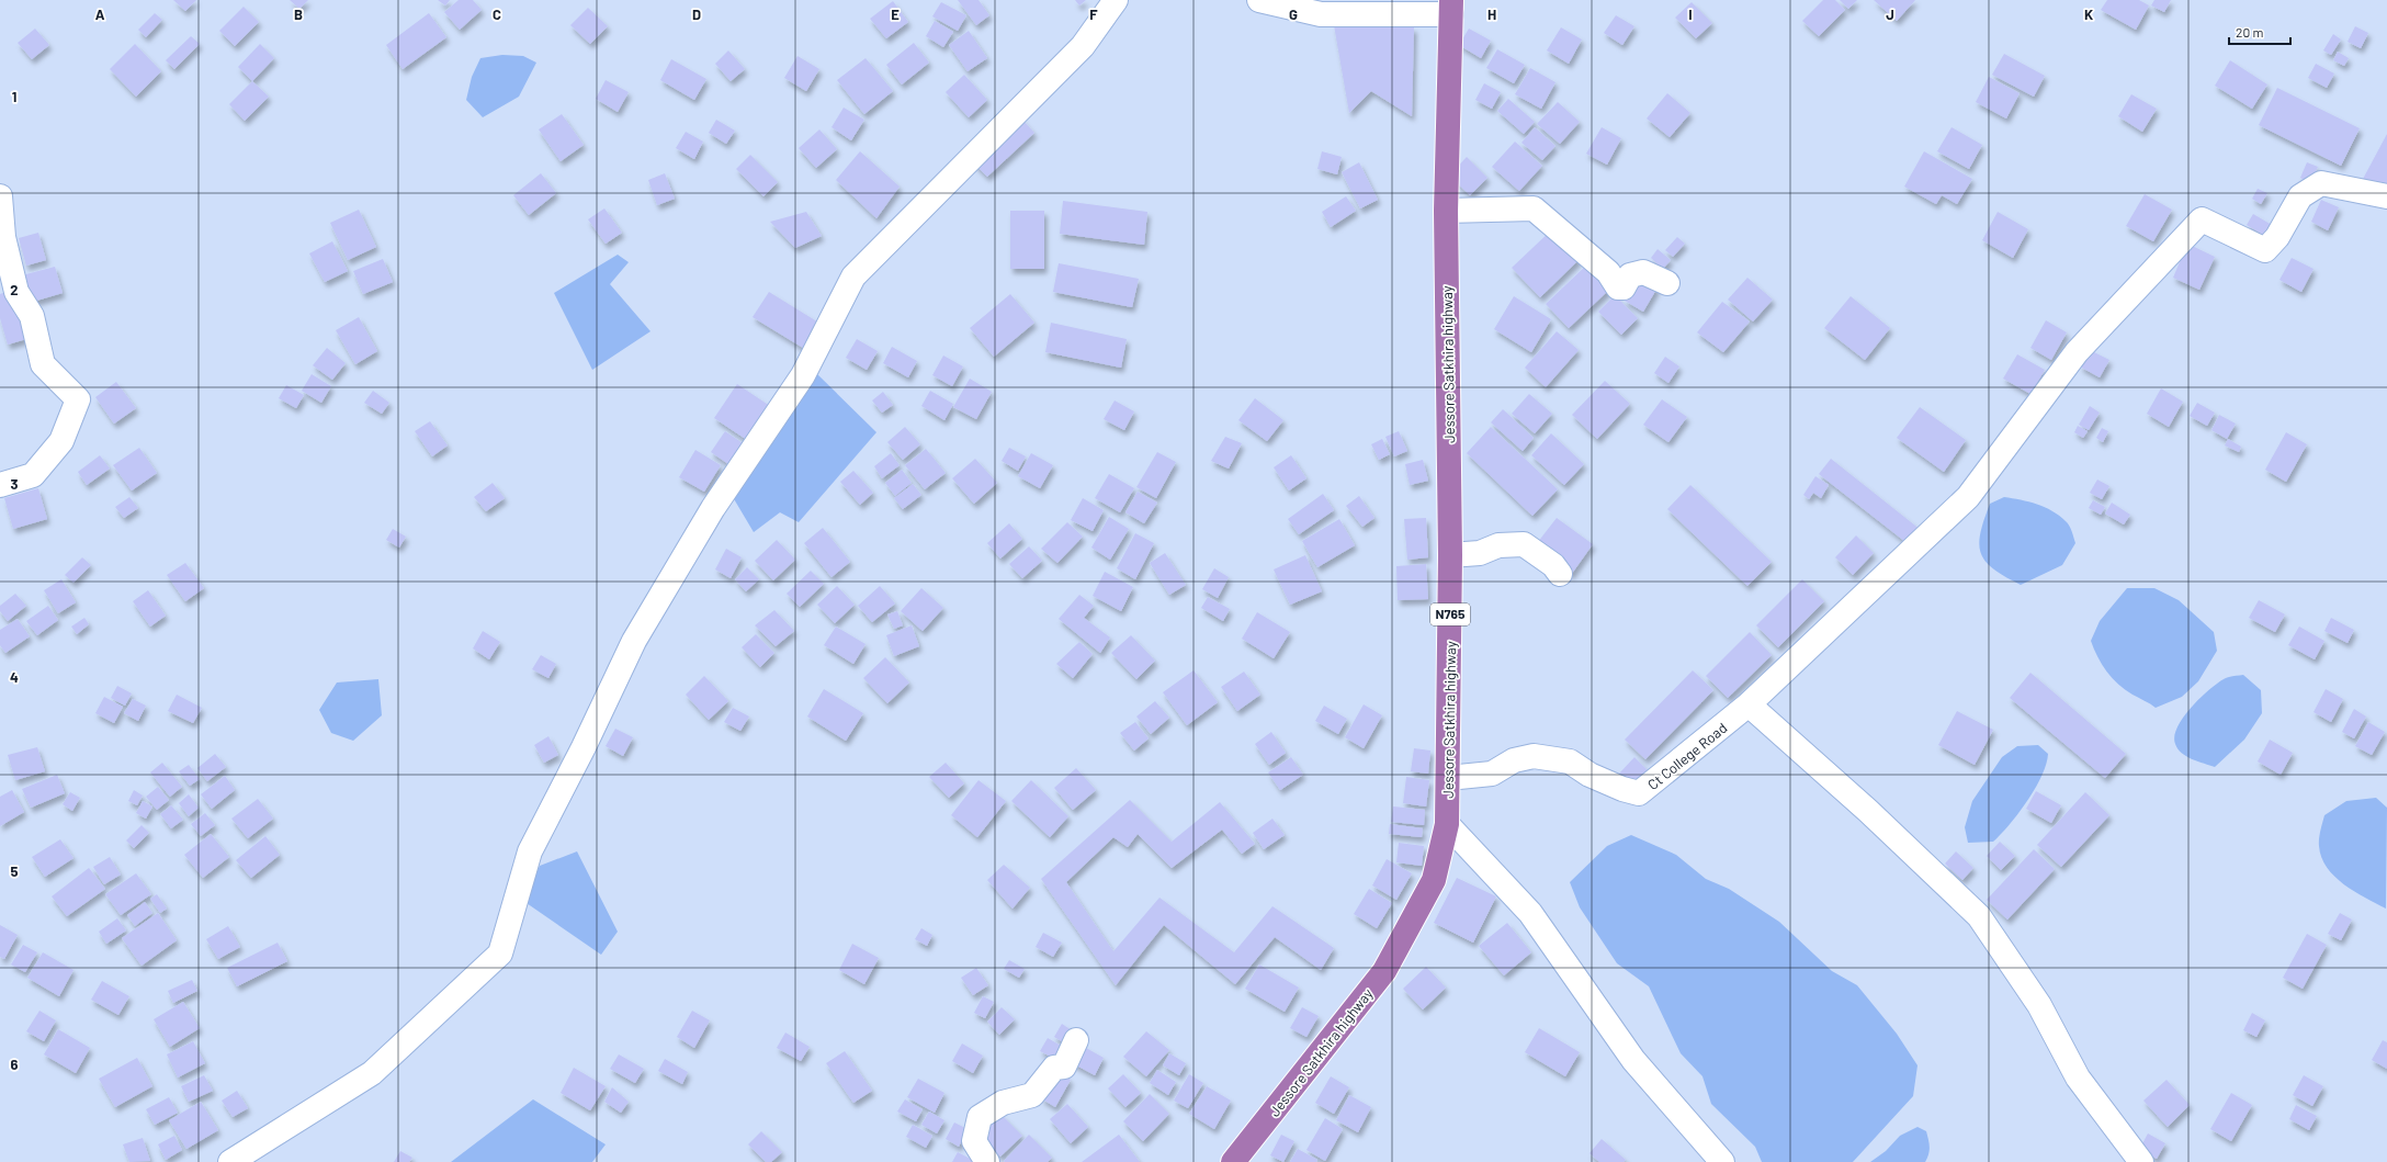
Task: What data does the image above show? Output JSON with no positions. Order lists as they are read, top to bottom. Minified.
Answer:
{"streets":{"highway":["Jessore Satkhira highway","N765"],"street":["Ct College Road"]},"crossings":[["Jessore Satkhira highway","Ct College Road"]],"scale_bar":"20 m","grid":{"columns":["A","B","C","D","E","F","G","H","I","J","K"],"rows":["1","2","3","4","5","6"]}}
